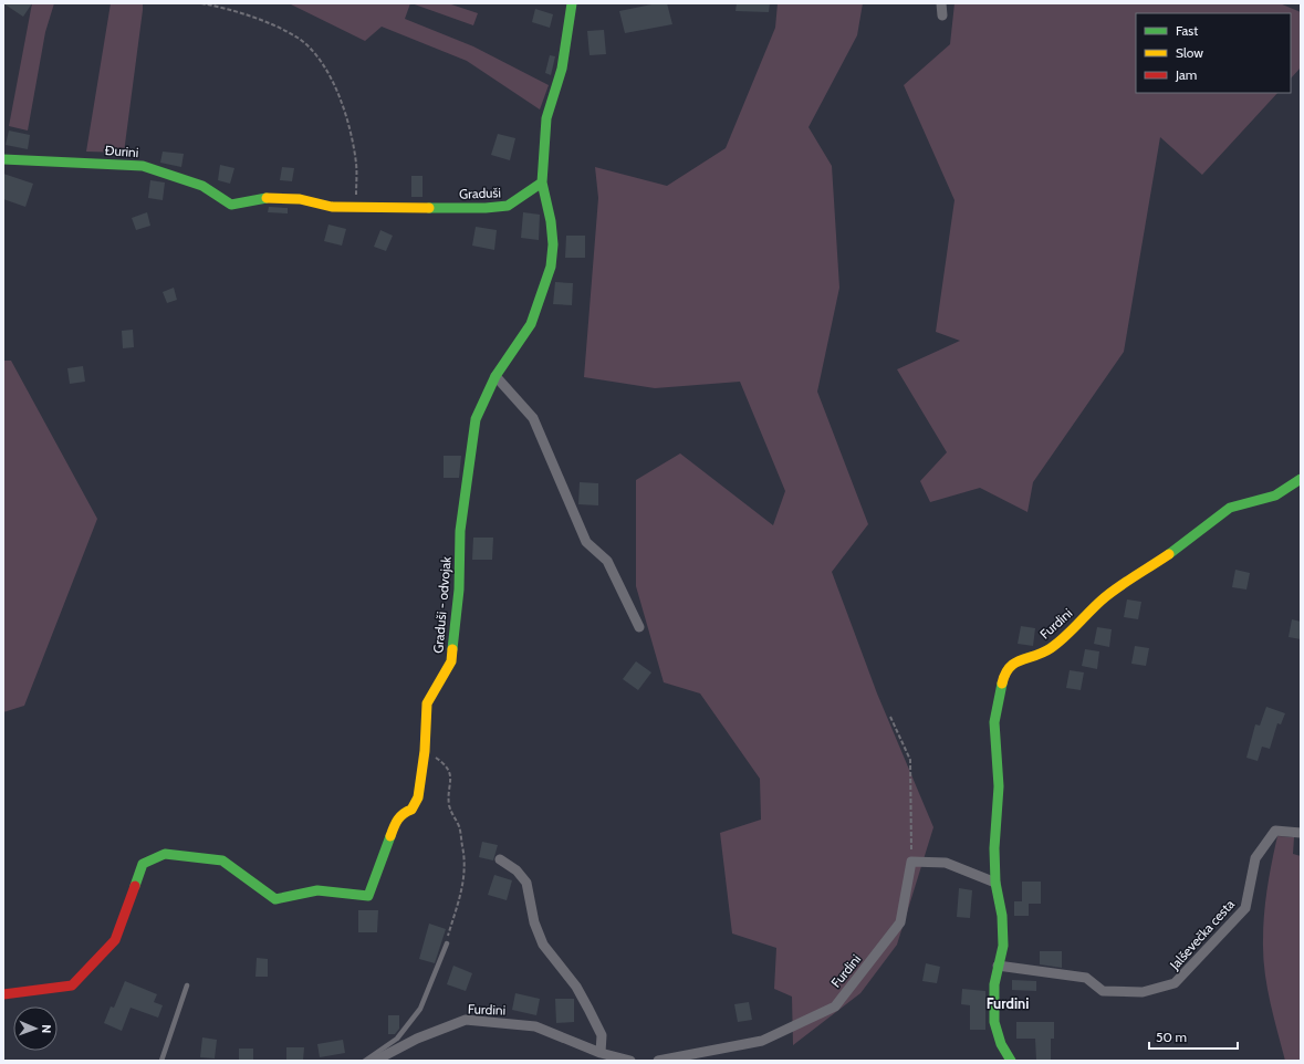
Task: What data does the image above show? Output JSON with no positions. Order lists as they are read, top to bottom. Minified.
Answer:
{"streets":{"street":["Đurini","Graduši","Graduši - odvojak","Furdini","Jalševečka cesta"]},"crossings":[["Đurini","Graduši"],["Graduši","Graduši - odvojak"],["Furdini","Jalševečka cesta"]],"districts":["Furdini"],"legend":["Fast","Slow","Jam"],"scale_bar":"50 m","north":"right"}
